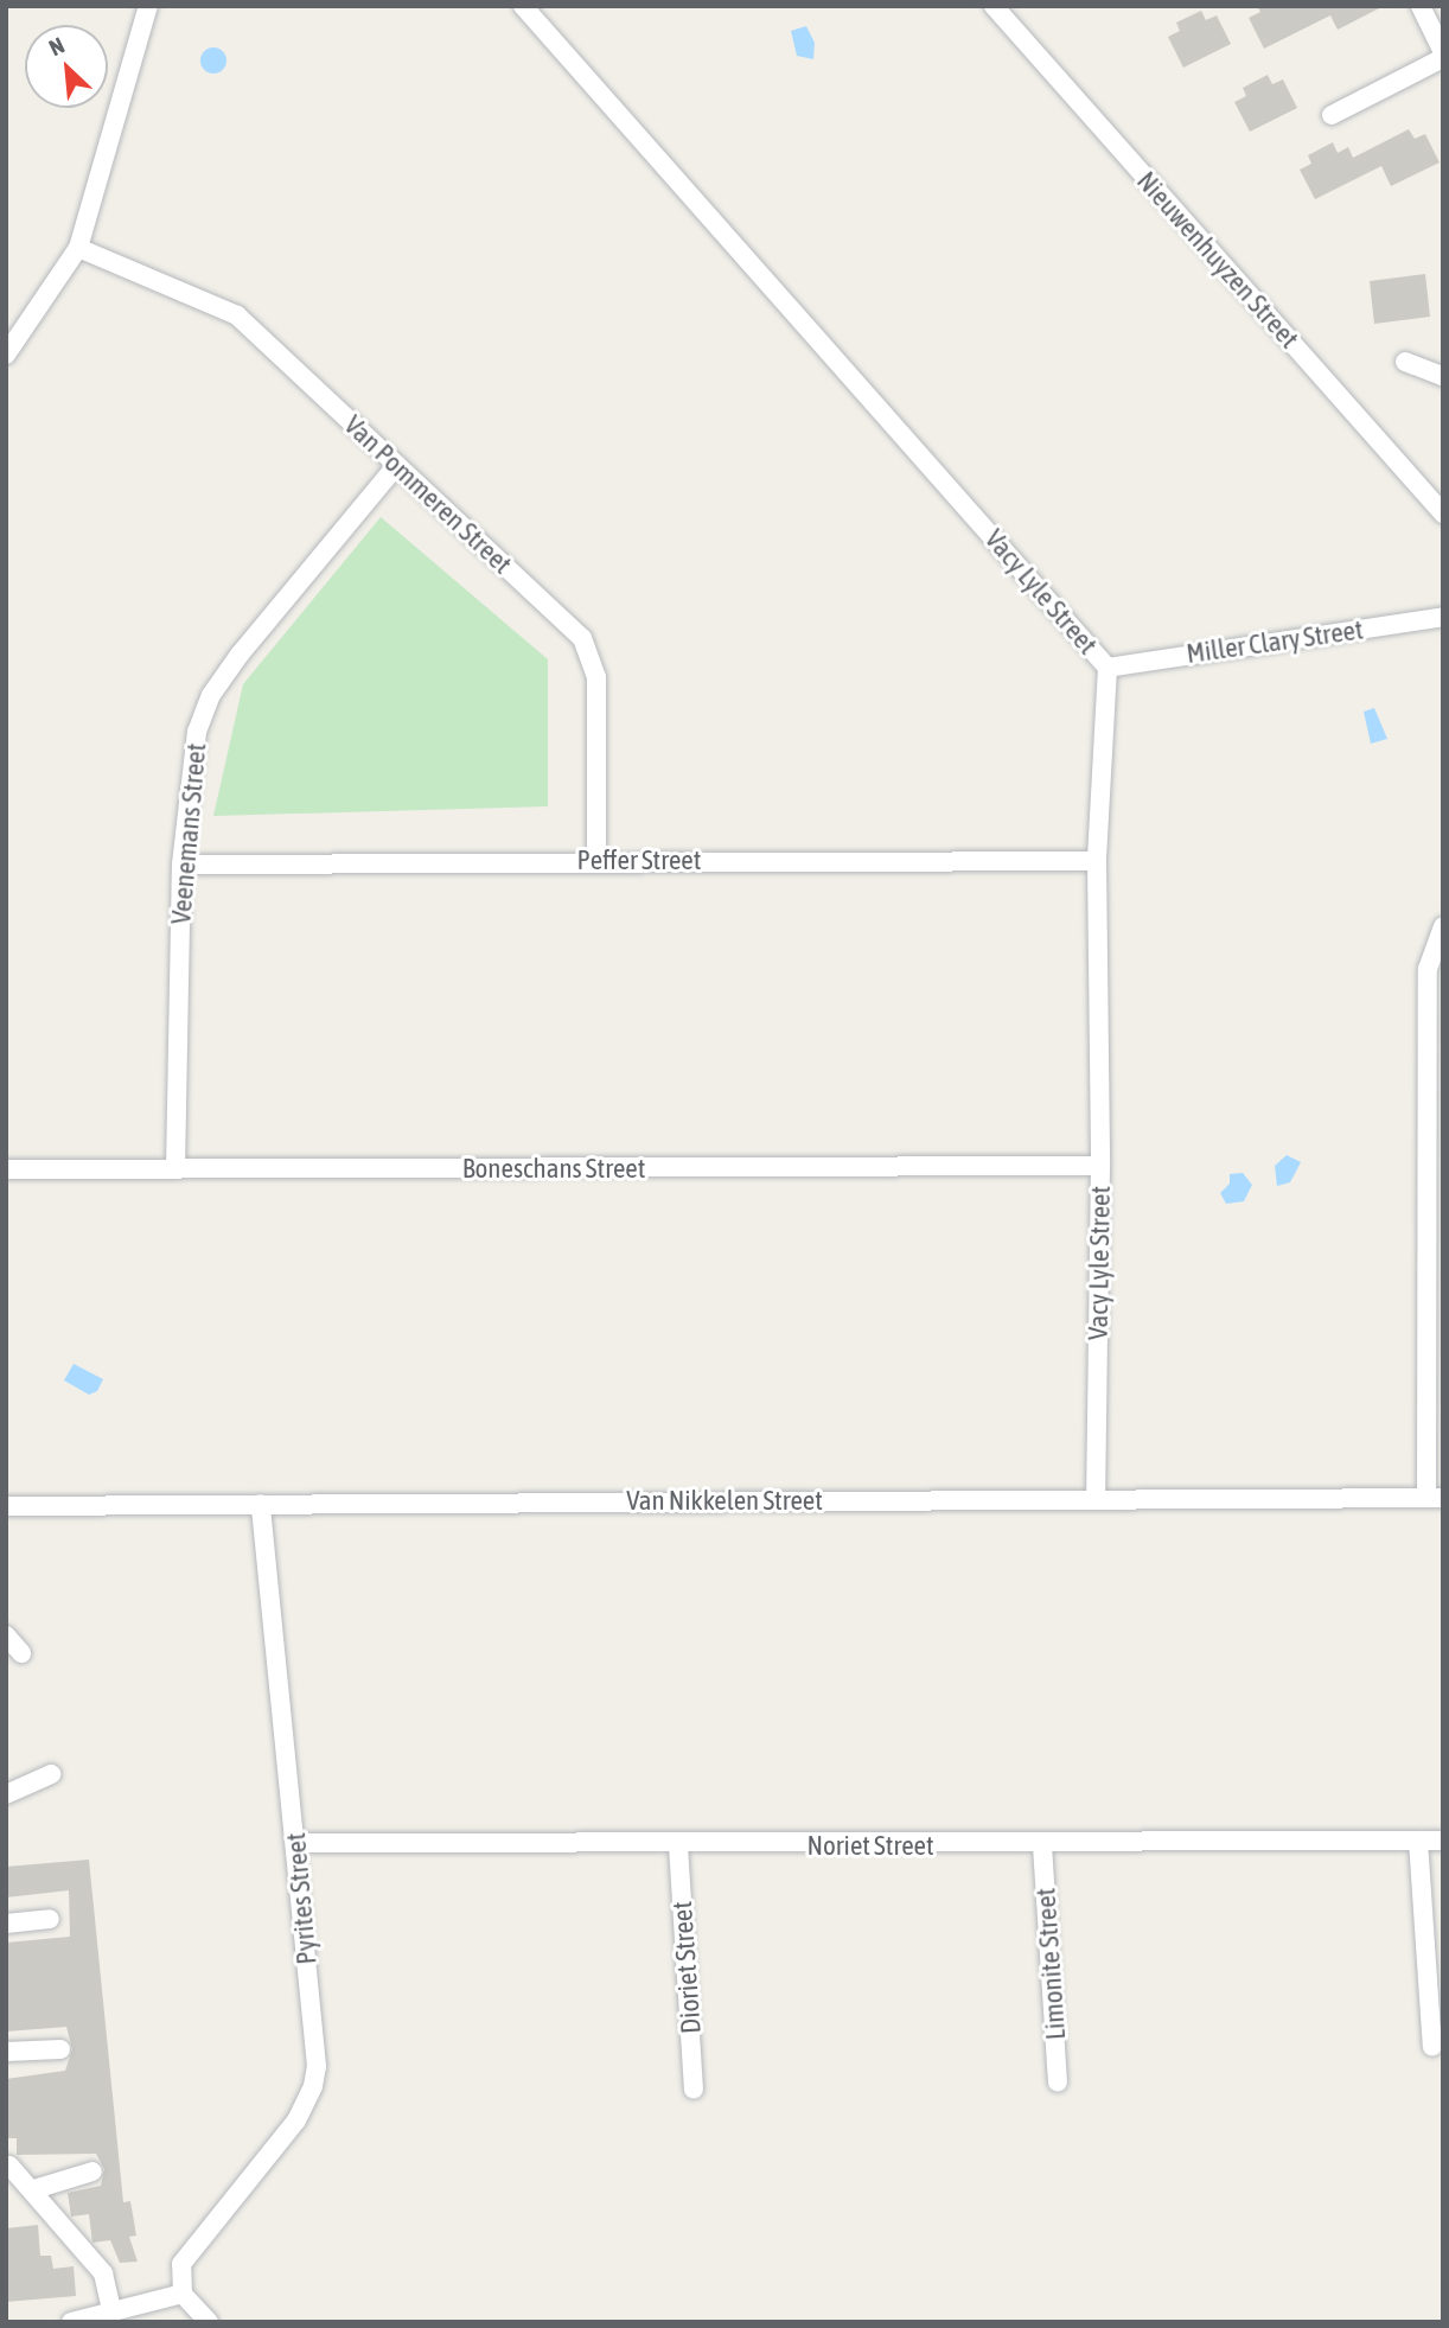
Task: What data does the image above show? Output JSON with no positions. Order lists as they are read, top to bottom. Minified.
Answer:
{"streets":{"street":["Nieuwenhuyzen Street","Van Pommeren Street","Vacy Lyle Street","Miller Clary Street","Veenemans Street","Peffer Street","Boneschans Street","Van Nikkelen Street","Noriet Street","Pyrites Street","Limonite Street","Dioriet Street"]},"crossings":[["Van Pommeren Street","Veenemans Street"],["Van Pommeren Street","Peffer Street"],["Vacy Lyle Street","Miller Clary Street"],["Vacy Lyle Street","Peffer Street"],["Vacy Lyle Street","Boneschans Street"],["Vacy Lyle Street","Van Nikkelen Street"],["Veenemans Street","Peffer Street"],["Veenemans Street","Boneschans Street"],["Van Nikkelen Street","Pyrites Street"],["Noriet Street","Pyrites Street"],["Noriet Street","Limonite Street"],["Noriet Street","Dioriet Street"]],"north":"top left"}
